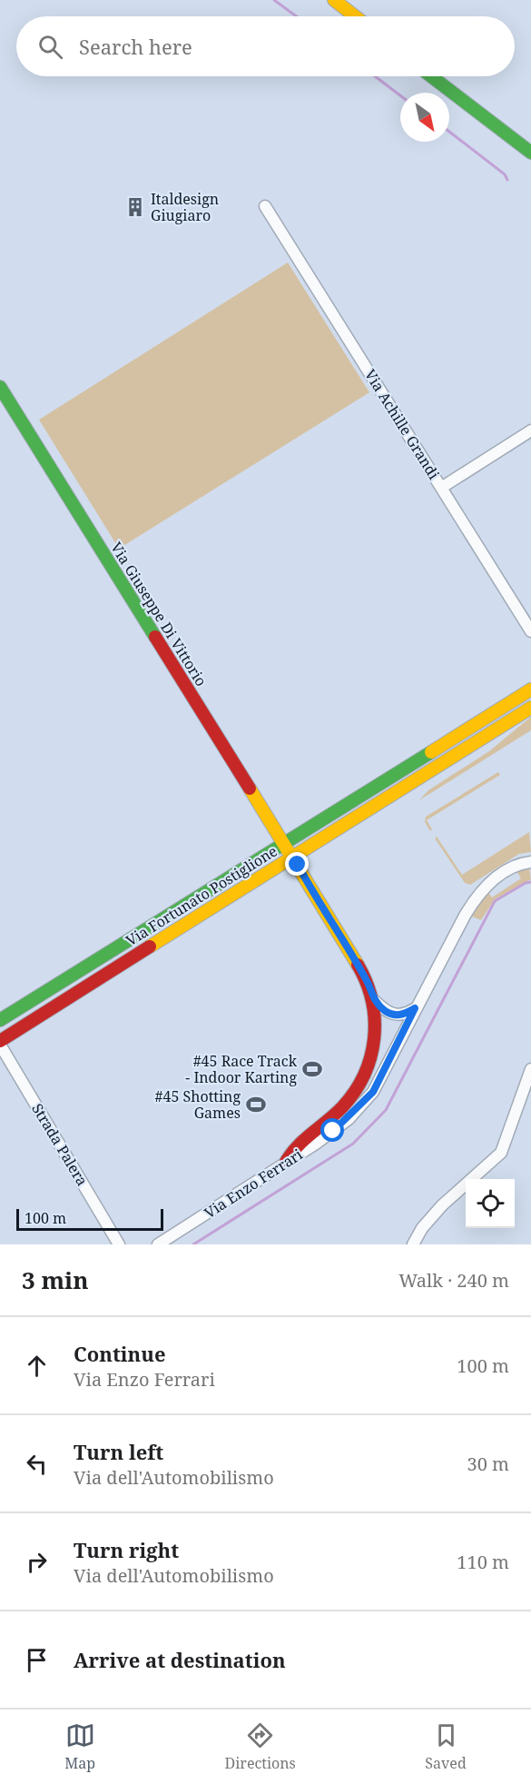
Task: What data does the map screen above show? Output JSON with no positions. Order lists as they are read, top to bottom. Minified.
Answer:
{"streets":{"street":["Via Achille Grandi","Via Giuseppe Di Vittorio","Via Fortunato Postiglione","Strada Palera","Via Enzo Ferrari"]},"crossings":[["Via Giuseppe Di Vittorio","Via Fortunato Postiglione"],["Via Fortunato Postiglione","Strada Palera"]],"places":{"building":["Italdesign Giugiaro"],"sports":["#45 Race Track - Indoor Karting","#45 Shotting Games"]},"scale_bar":"100 m","north":"bottom right","page":{"search":"Search here","scale":"100 m","heading":["3 min","Walk · 240 m"],"list":[["Continue","Via Enzo Ferrari","100 m"],["Turn left","Via dell'Automobilismo","30 m"],["Turn right","Via dell'Automobilismo","110 m"],"Arrive at destination"],"nav":["Map","Directions","Saved"]}}
